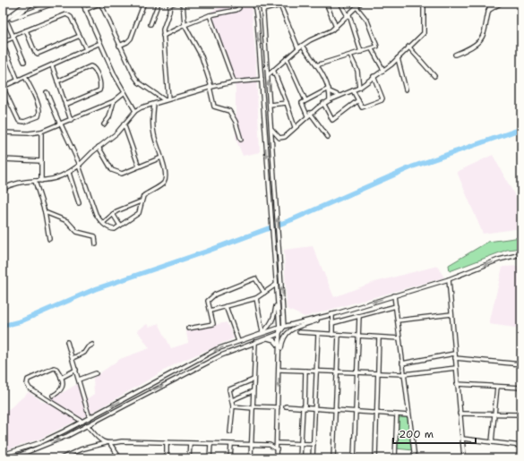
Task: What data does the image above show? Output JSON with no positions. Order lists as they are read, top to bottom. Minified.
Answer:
{"scale_bar":"200 m"}
